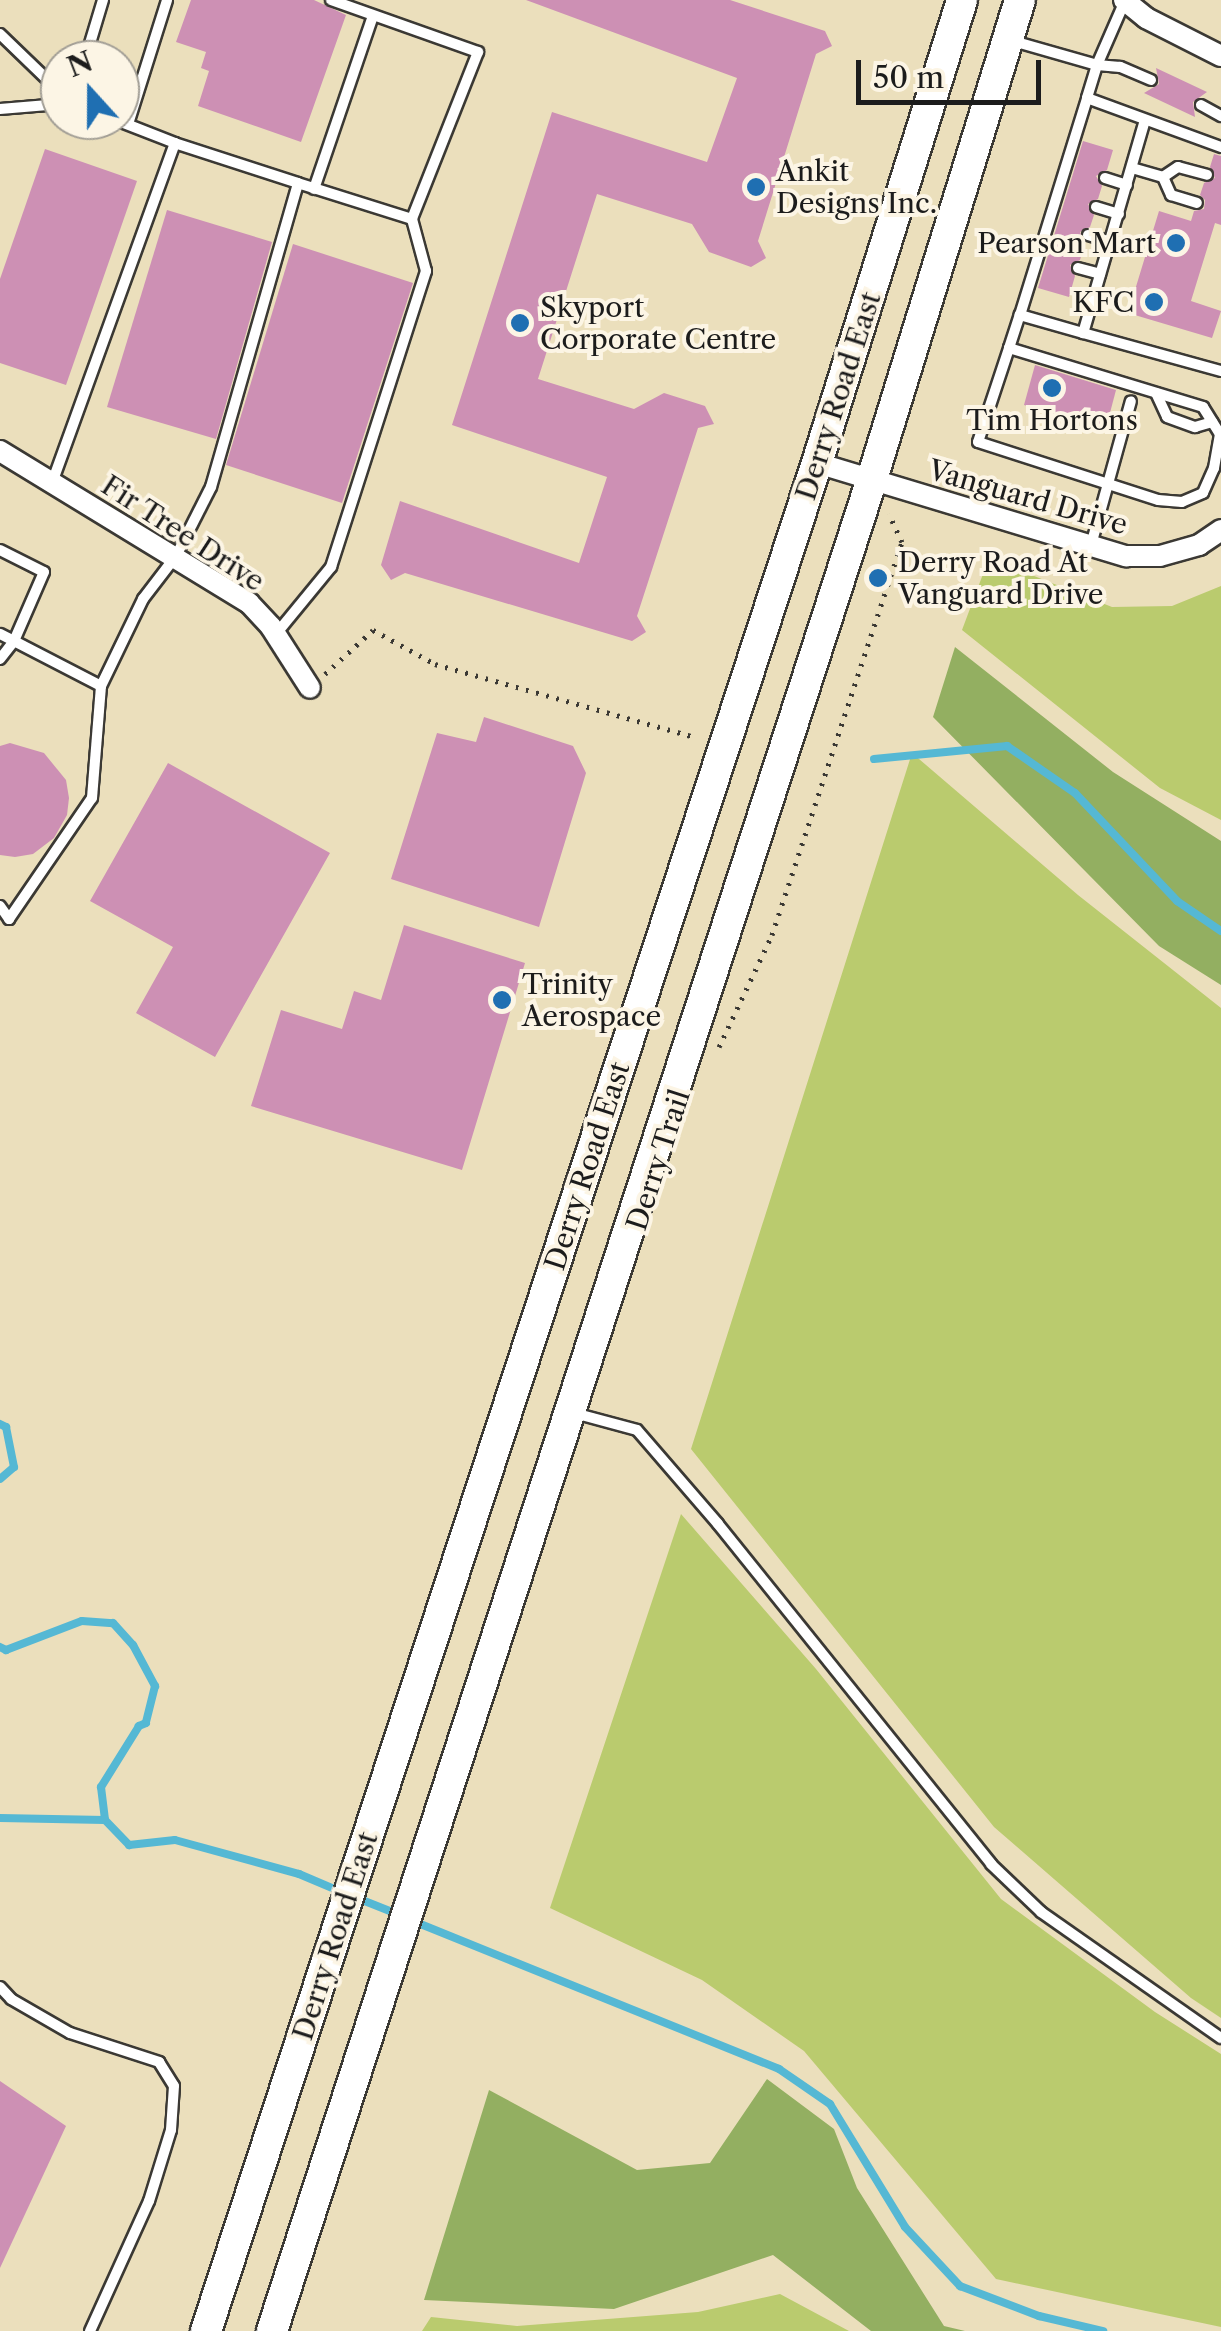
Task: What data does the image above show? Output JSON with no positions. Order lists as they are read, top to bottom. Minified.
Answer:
{"streets":{"main road":["Derry Road East"],"street":["Vanguard Drive","Fir Tree Drive"],"path":["Derry Trail"]},"crossings":[["Derry Road East","Vanguard Drive"],["Derry Road East","Derry Trail"],["Vanguard Drive","Derry Trail"]],"places":["Ankit Designs Inc.","Pearson Mart","KFC","Skyport Corporate Centre","Tim Hortons","Derry Road At Vanguard Drive","Trinity Aerospace"],"scale_bar":"50 m","north":"top"}
